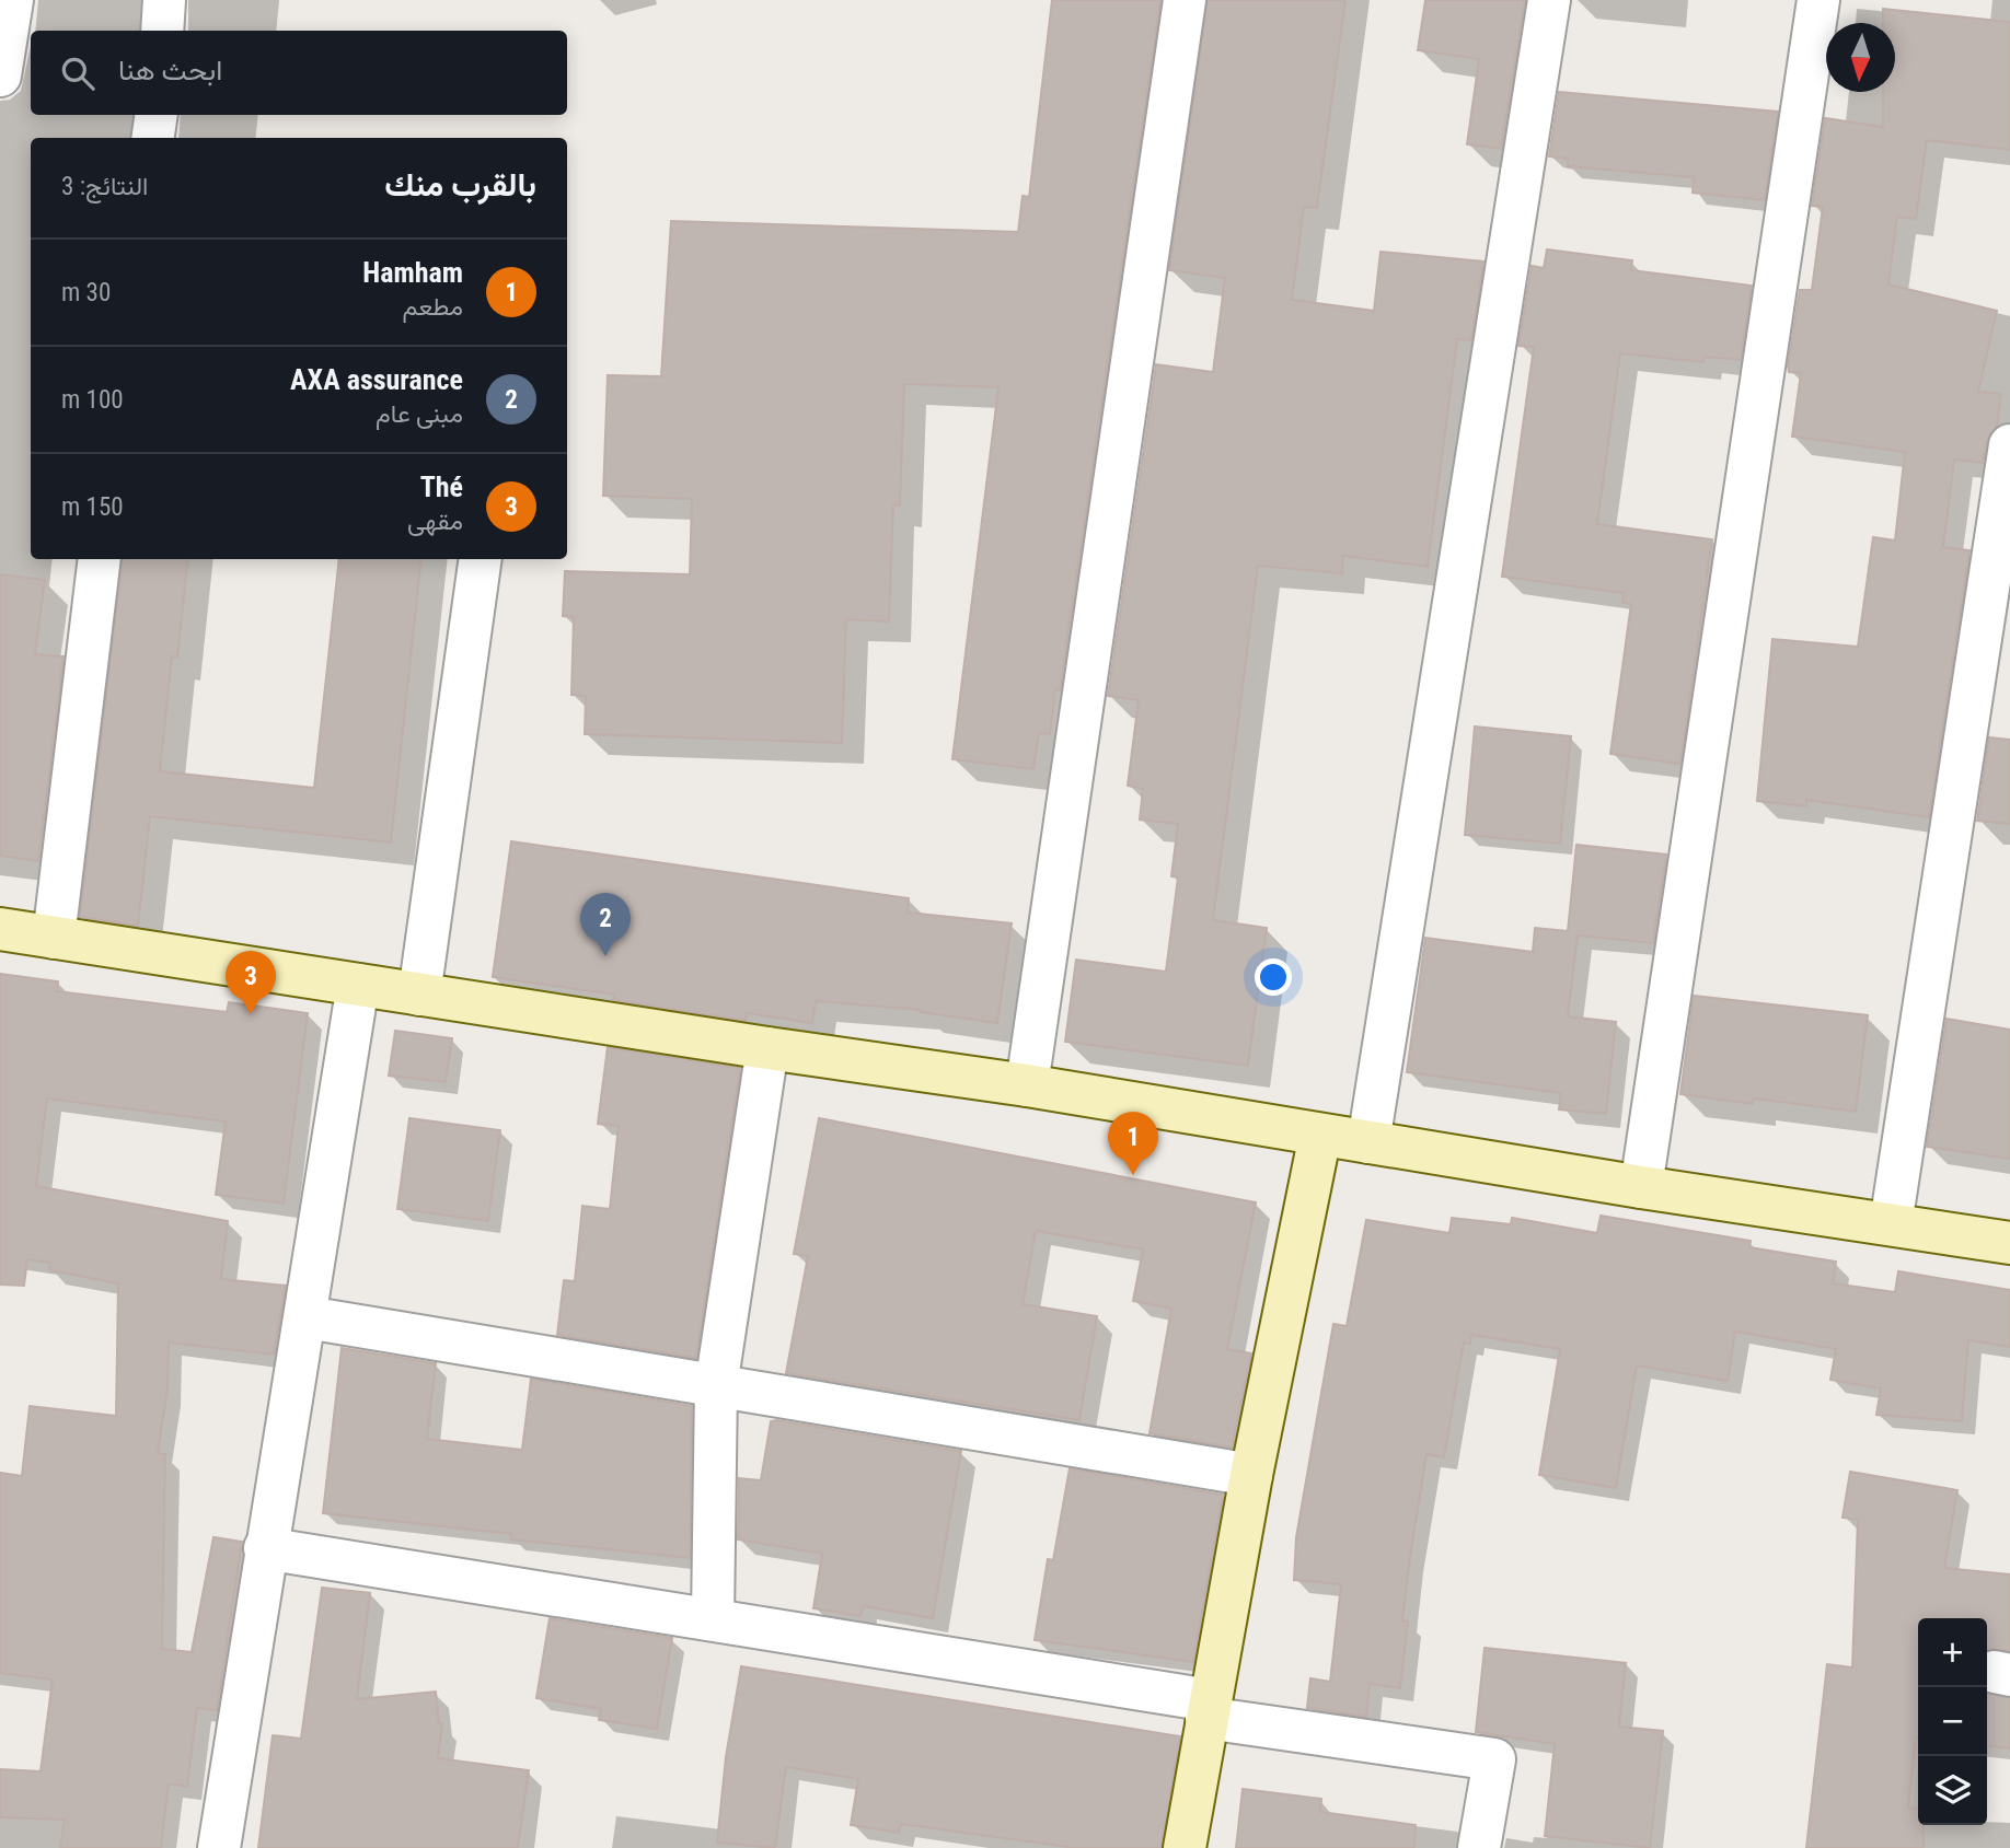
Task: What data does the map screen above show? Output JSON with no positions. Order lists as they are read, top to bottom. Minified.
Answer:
{"north":"bottom","page":{"search":"ابحث هنا","heading":["بالقرب منك","النتائج: 3"],"list":[{"mark":"1","name":"Hamham","note":"مطعم","value":"30 m"},{"mark":"2","name":"AXA assurance","note":"مبنى عام","value":"100 m"},{"mark":"3","name":"Thé","note":"مقهى","value":"150 m"}],"pins":["2","3","1"],"map_buttons":["+","−"]}}
